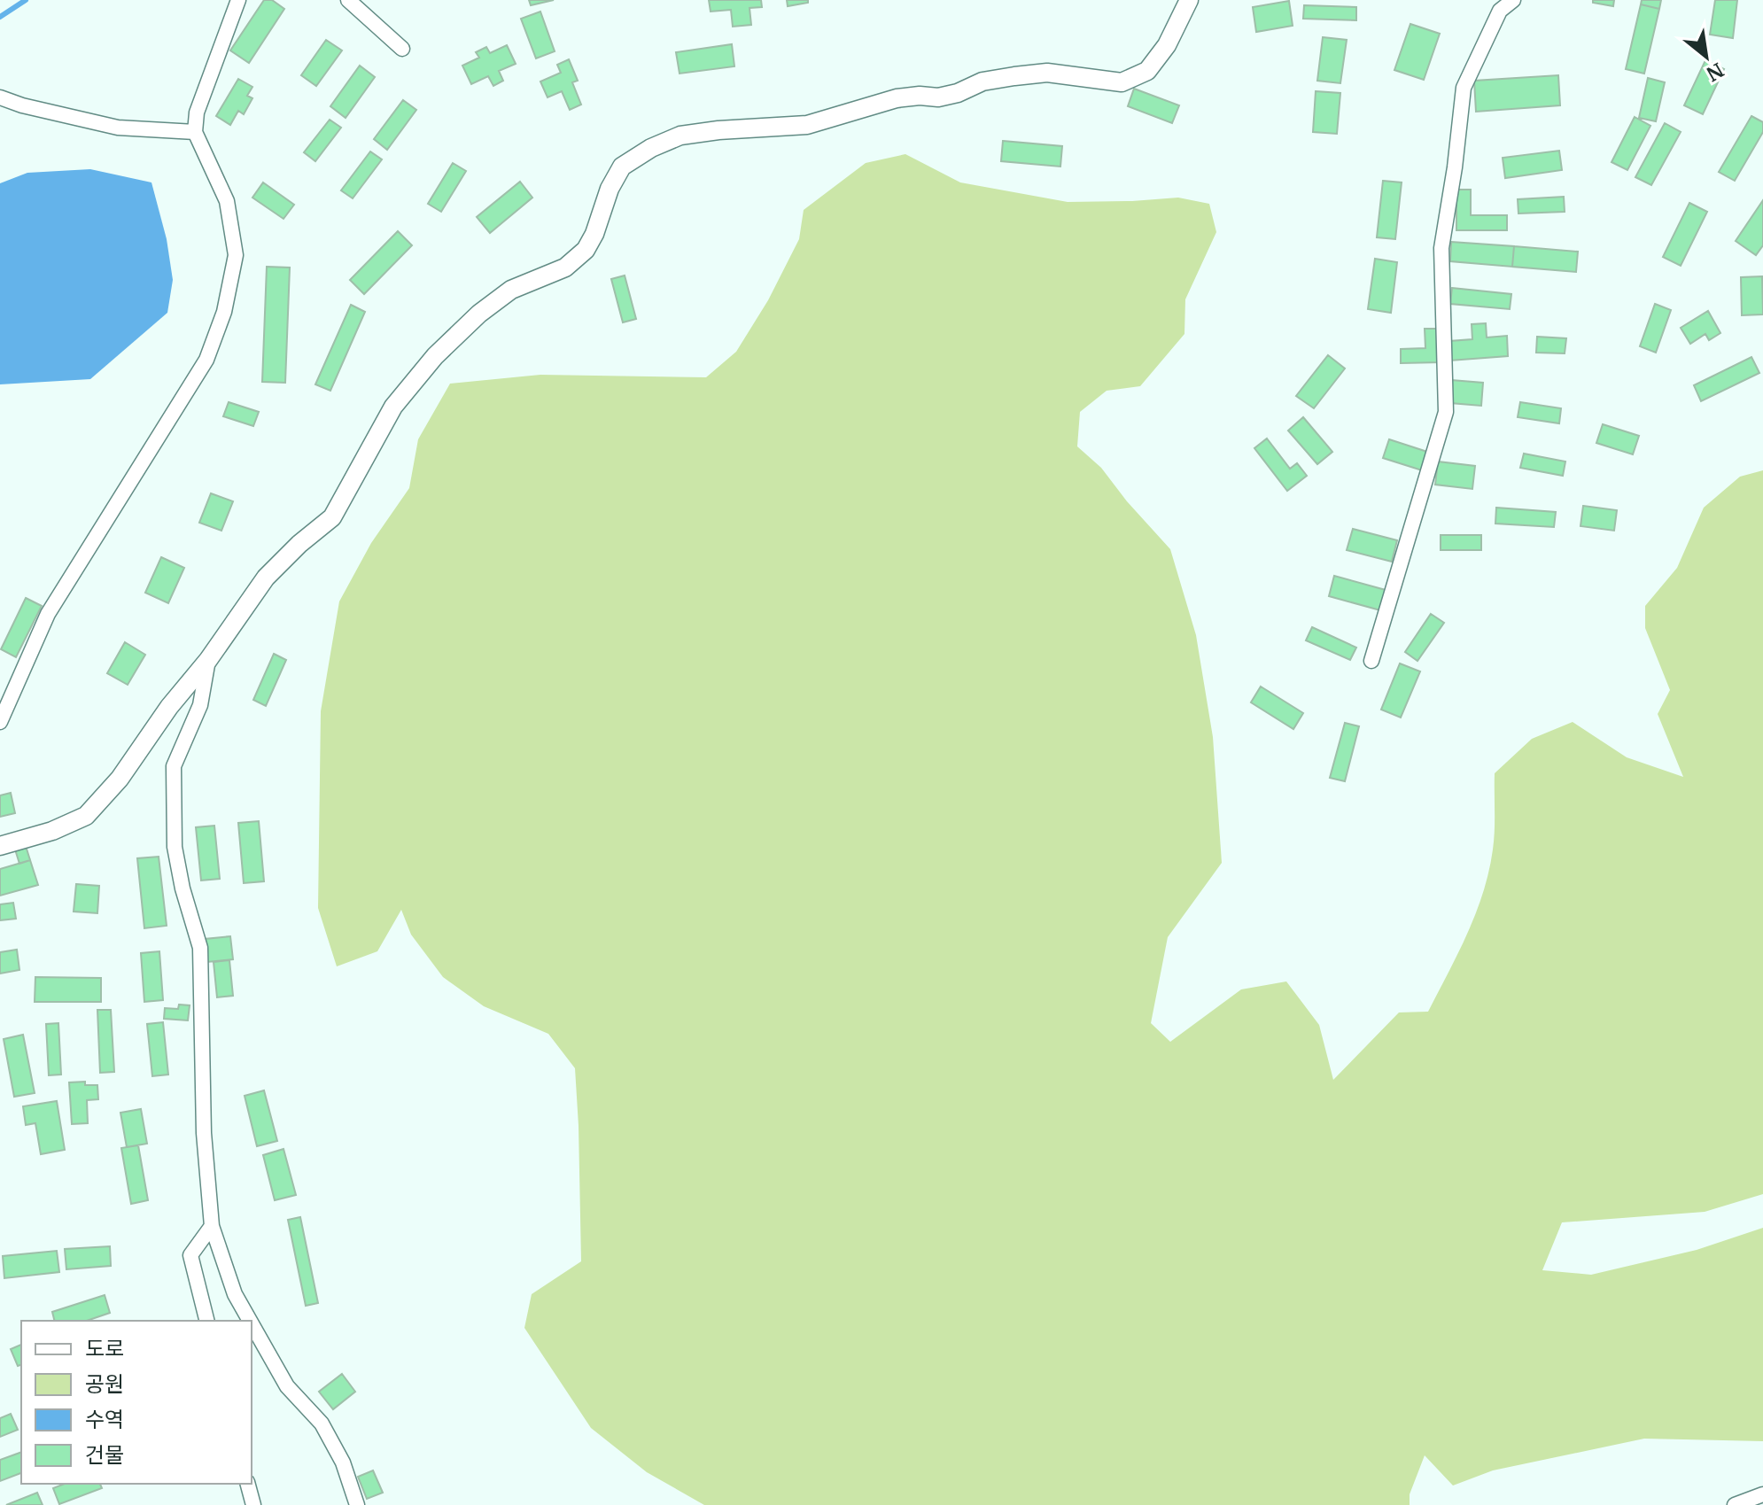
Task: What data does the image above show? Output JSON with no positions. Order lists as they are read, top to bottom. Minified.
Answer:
{"legend":["도로","공원","수역","건물"],"north":"bottom right"}
